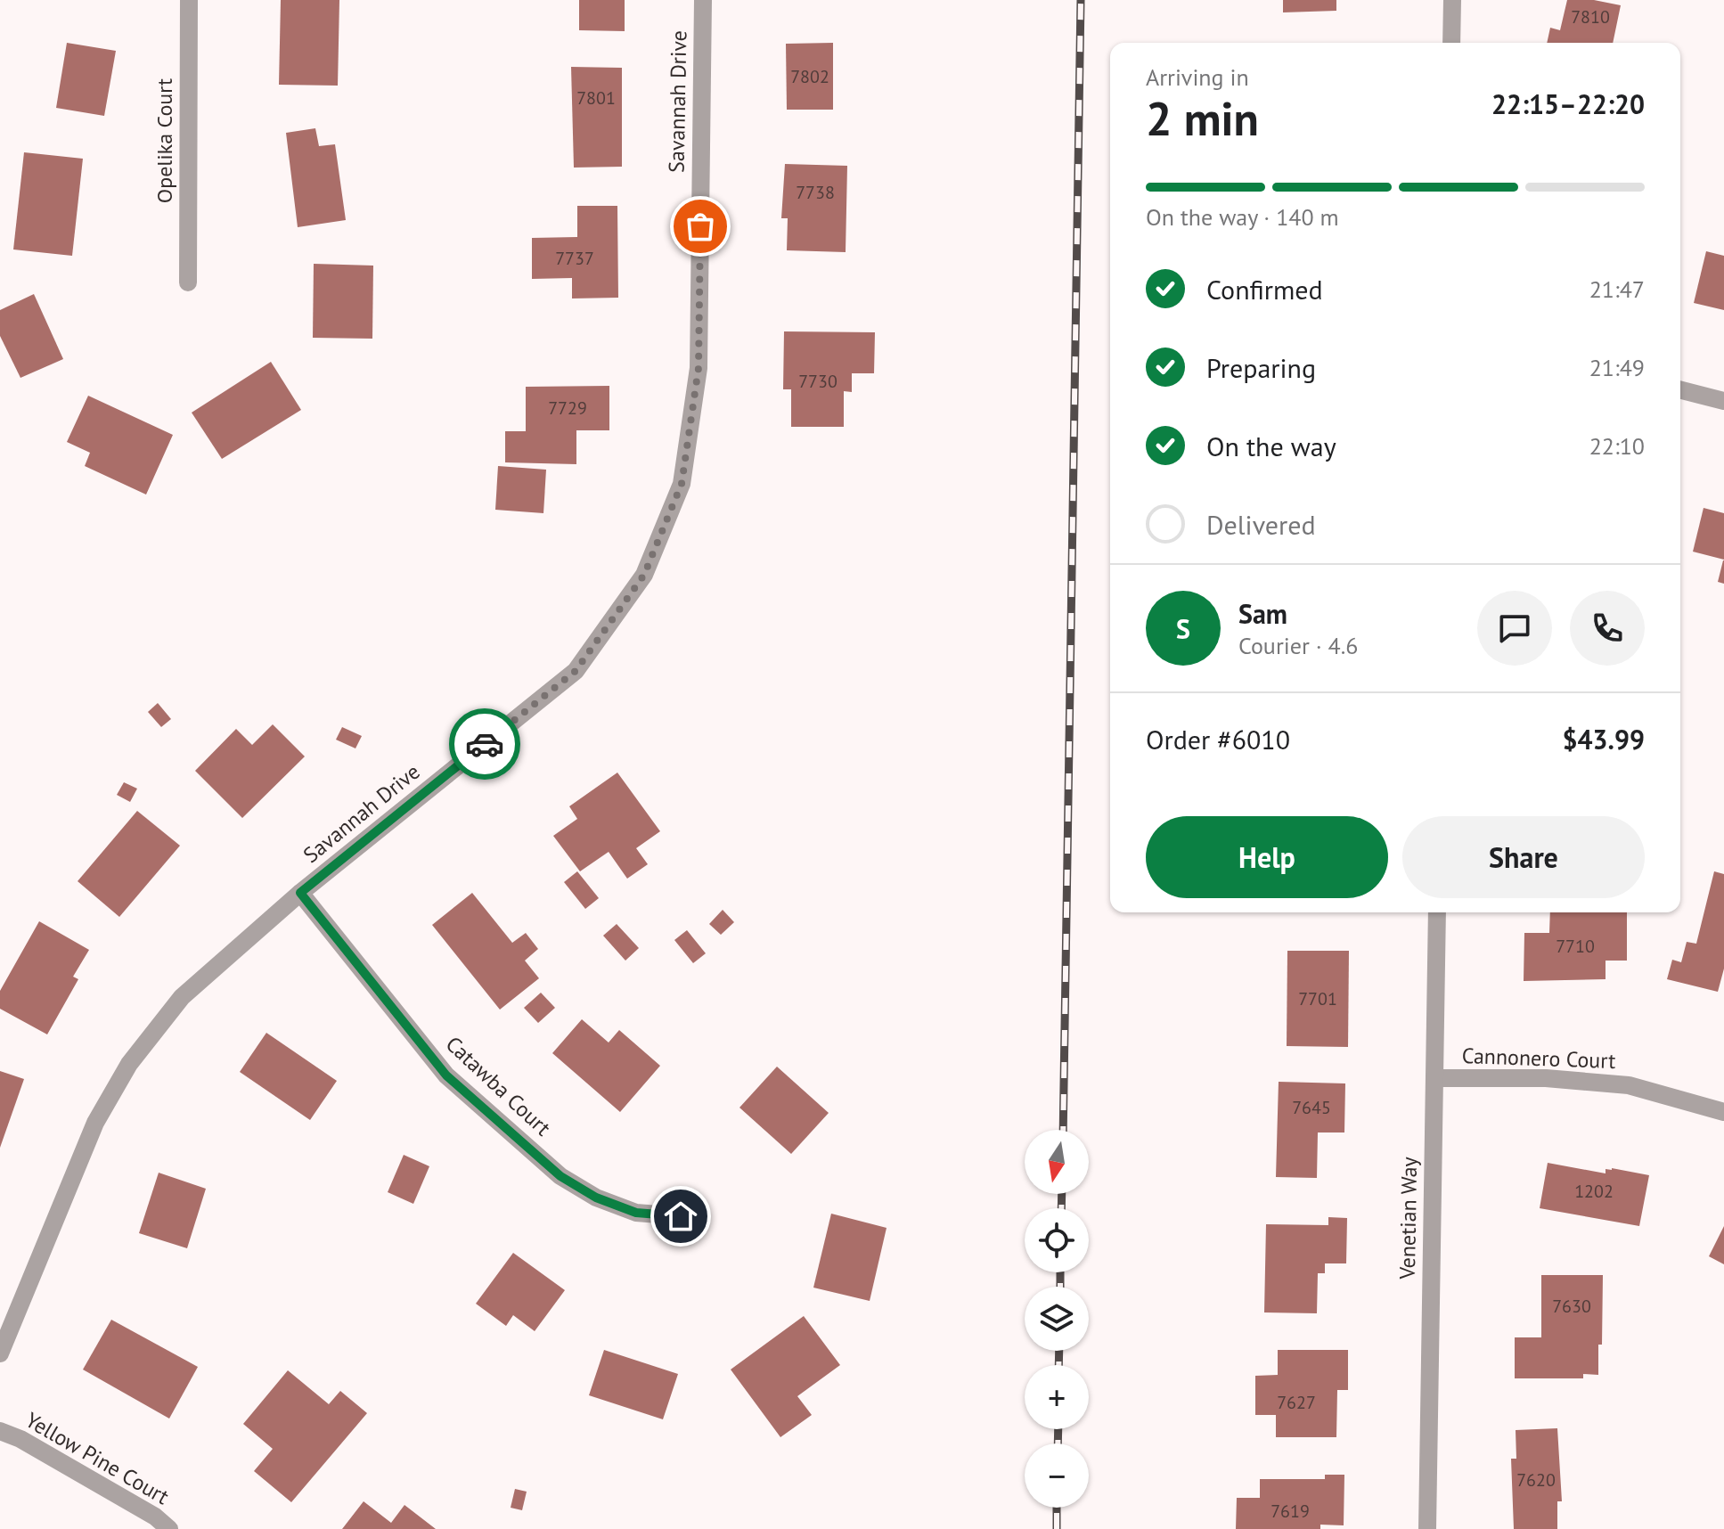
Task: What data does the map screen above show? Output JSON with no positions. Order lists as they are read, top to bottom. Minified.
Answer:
{"streets":{"street":["Savannah Drive","Opelika Court","Cannonero Court","Catawba Court","Venetian Way","Yellow Pine Court"]},"crossings":[["Savannah Drive","Catawba Court"],["Cannonero Court","Venetian Way"]],"house_numbers":["7810","7802","7801","7738","7737","7730","7729","7710","7701","7645","1202","7630","7627","7620","7619"],"north":"bottom","page":{"heading":["2 min","Arriving in","22:15–22:20"],"panel":["Sam","Courier · 4.6","Order #6010","$43.99"],"bar":"On the way · 140 m","list":[["Confirmed","21:47"],["Preparing","21:49"],["On the way","22:10"],"Delivered"],"round":"S","buttons":["Help","Share"],"map_buttons":["+","−"]}}
